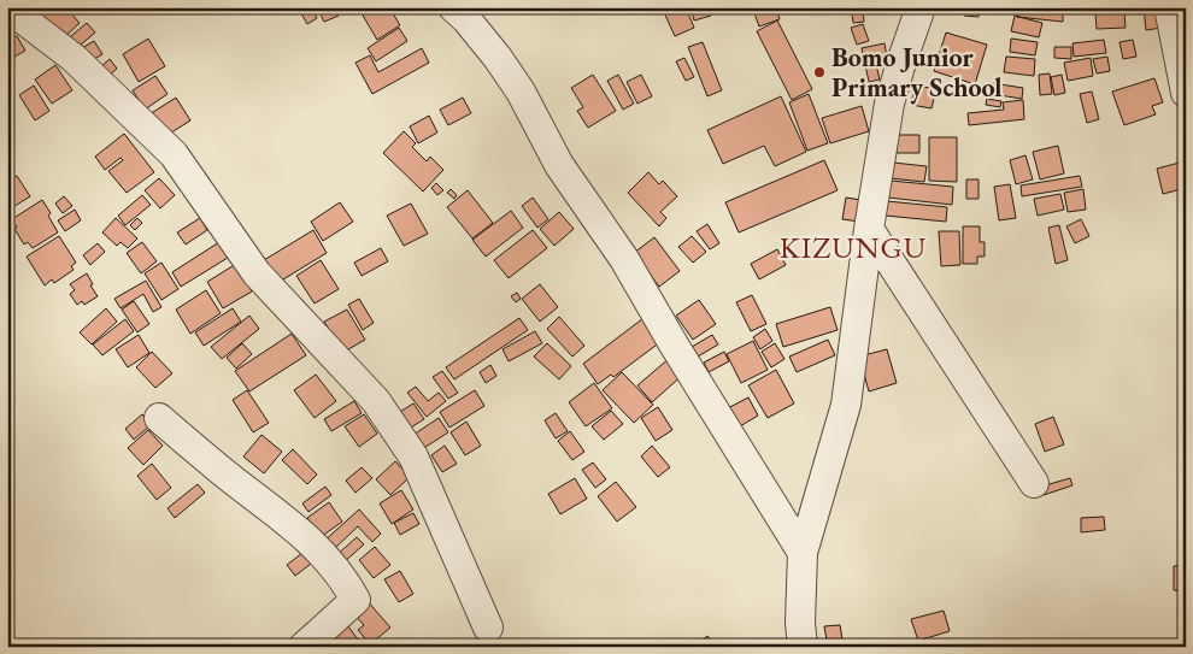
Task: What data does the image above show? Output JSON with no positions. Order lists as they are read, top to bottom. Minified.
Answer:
{"districts":["KIZUNGU"],"places":["Bomo Junior Primary School"]}
